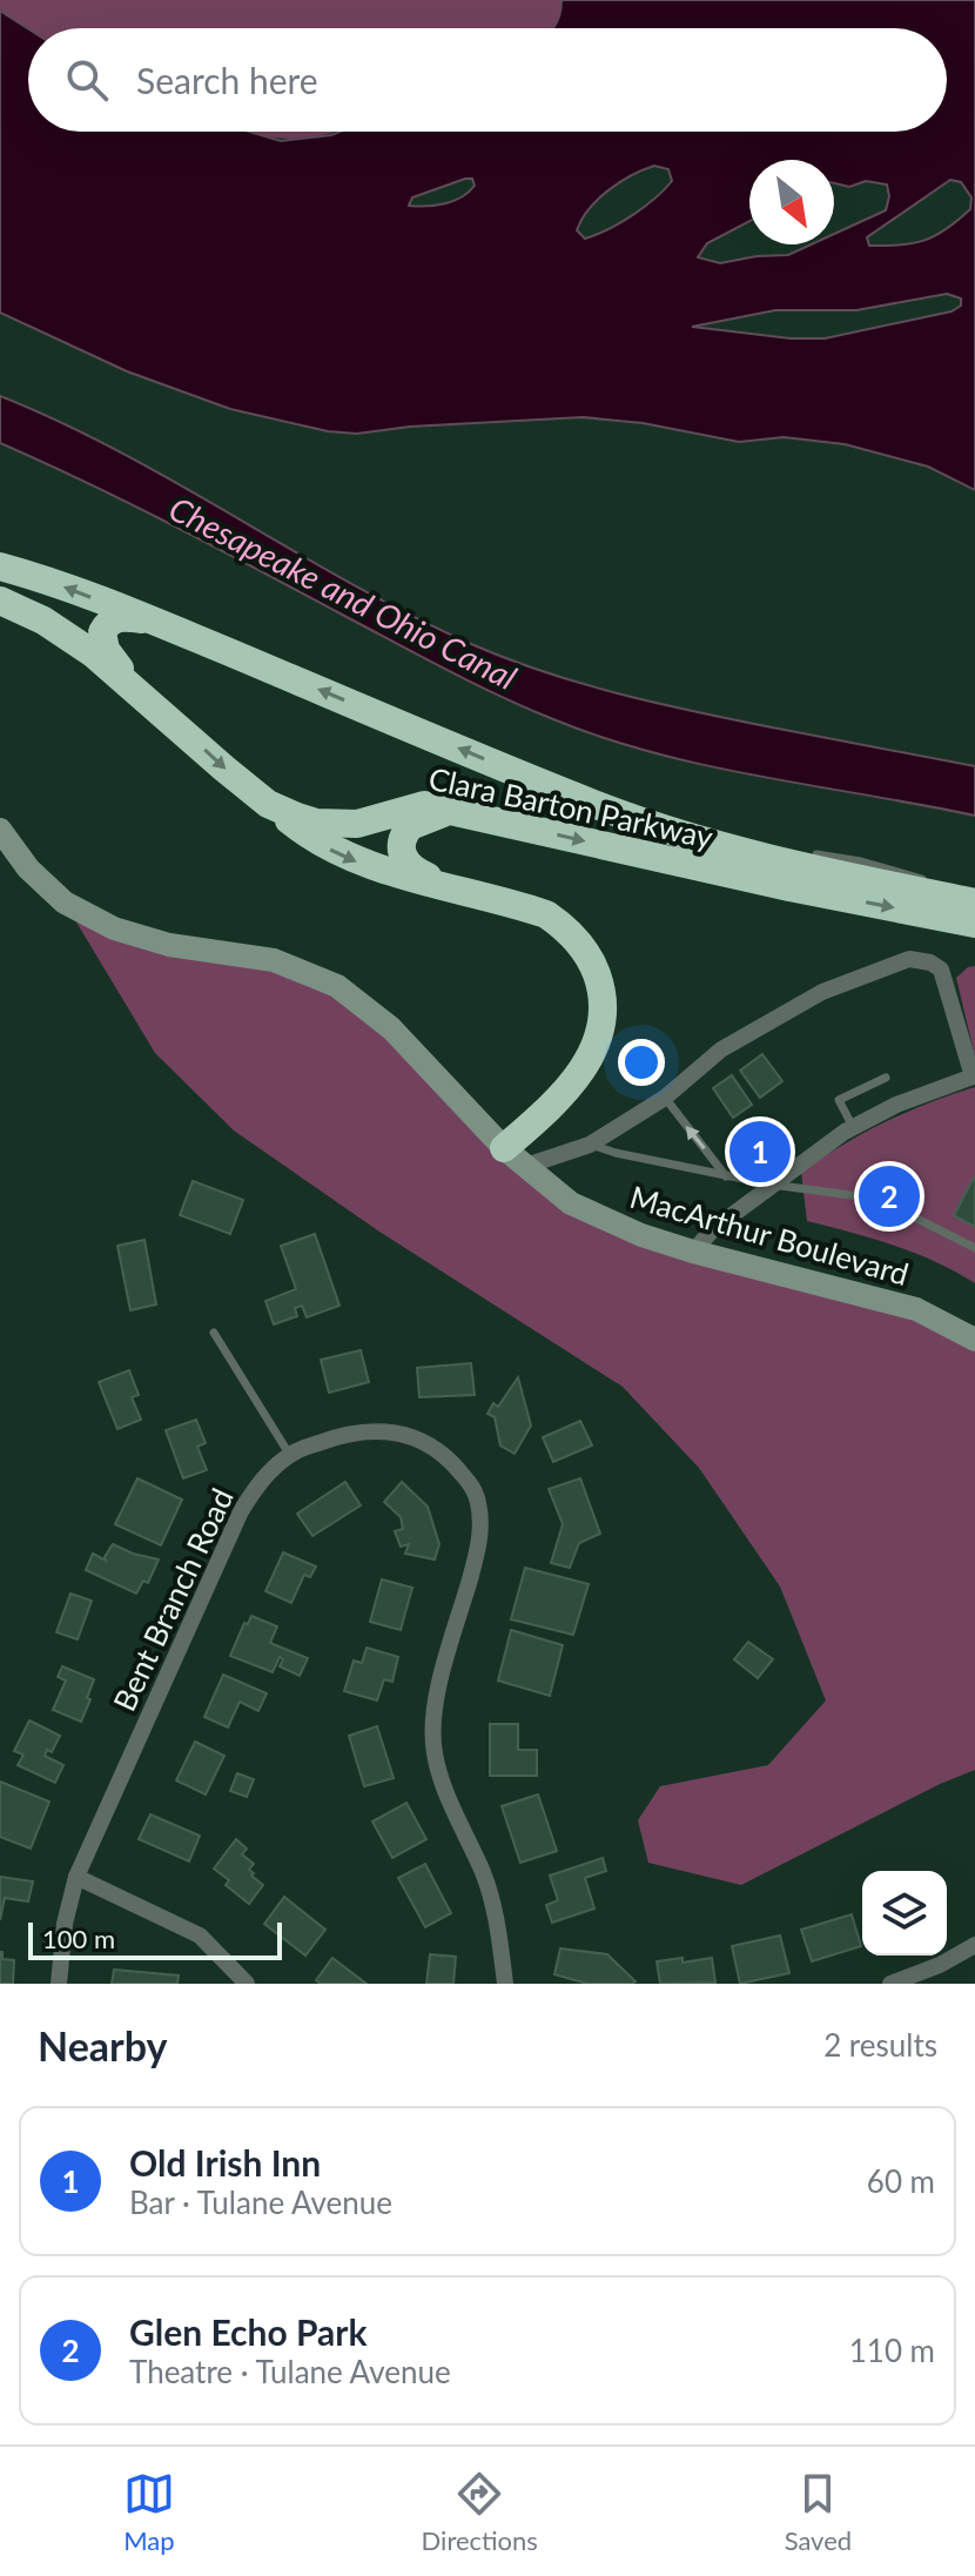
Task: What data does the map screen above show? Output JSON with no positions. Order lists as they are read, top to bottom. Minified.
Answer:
{"streets":{"highway":["Clara Barton Parkway"],"main road":["MacArthur Boulevard"],"street":["Bent Branch Road"]},"water":["Chesapeake and Ohio Canal"],"scale_bar":"100 m","north":"bottom right","page":{"search":"Search here","pins":["1","2"],"scale":"100 m","heading":["Nearby","2 results"],"list":[{"mark":"1","name":"Old Irish Inn","note":"Bar · Tulane Avenue","value":"60 m"},{"mark":"2","name":"Glen Echo Park","note":"Theatre · Tulane Avenue","value":"110 m"}],"nav":["Map","Directions","Saved"]}}
